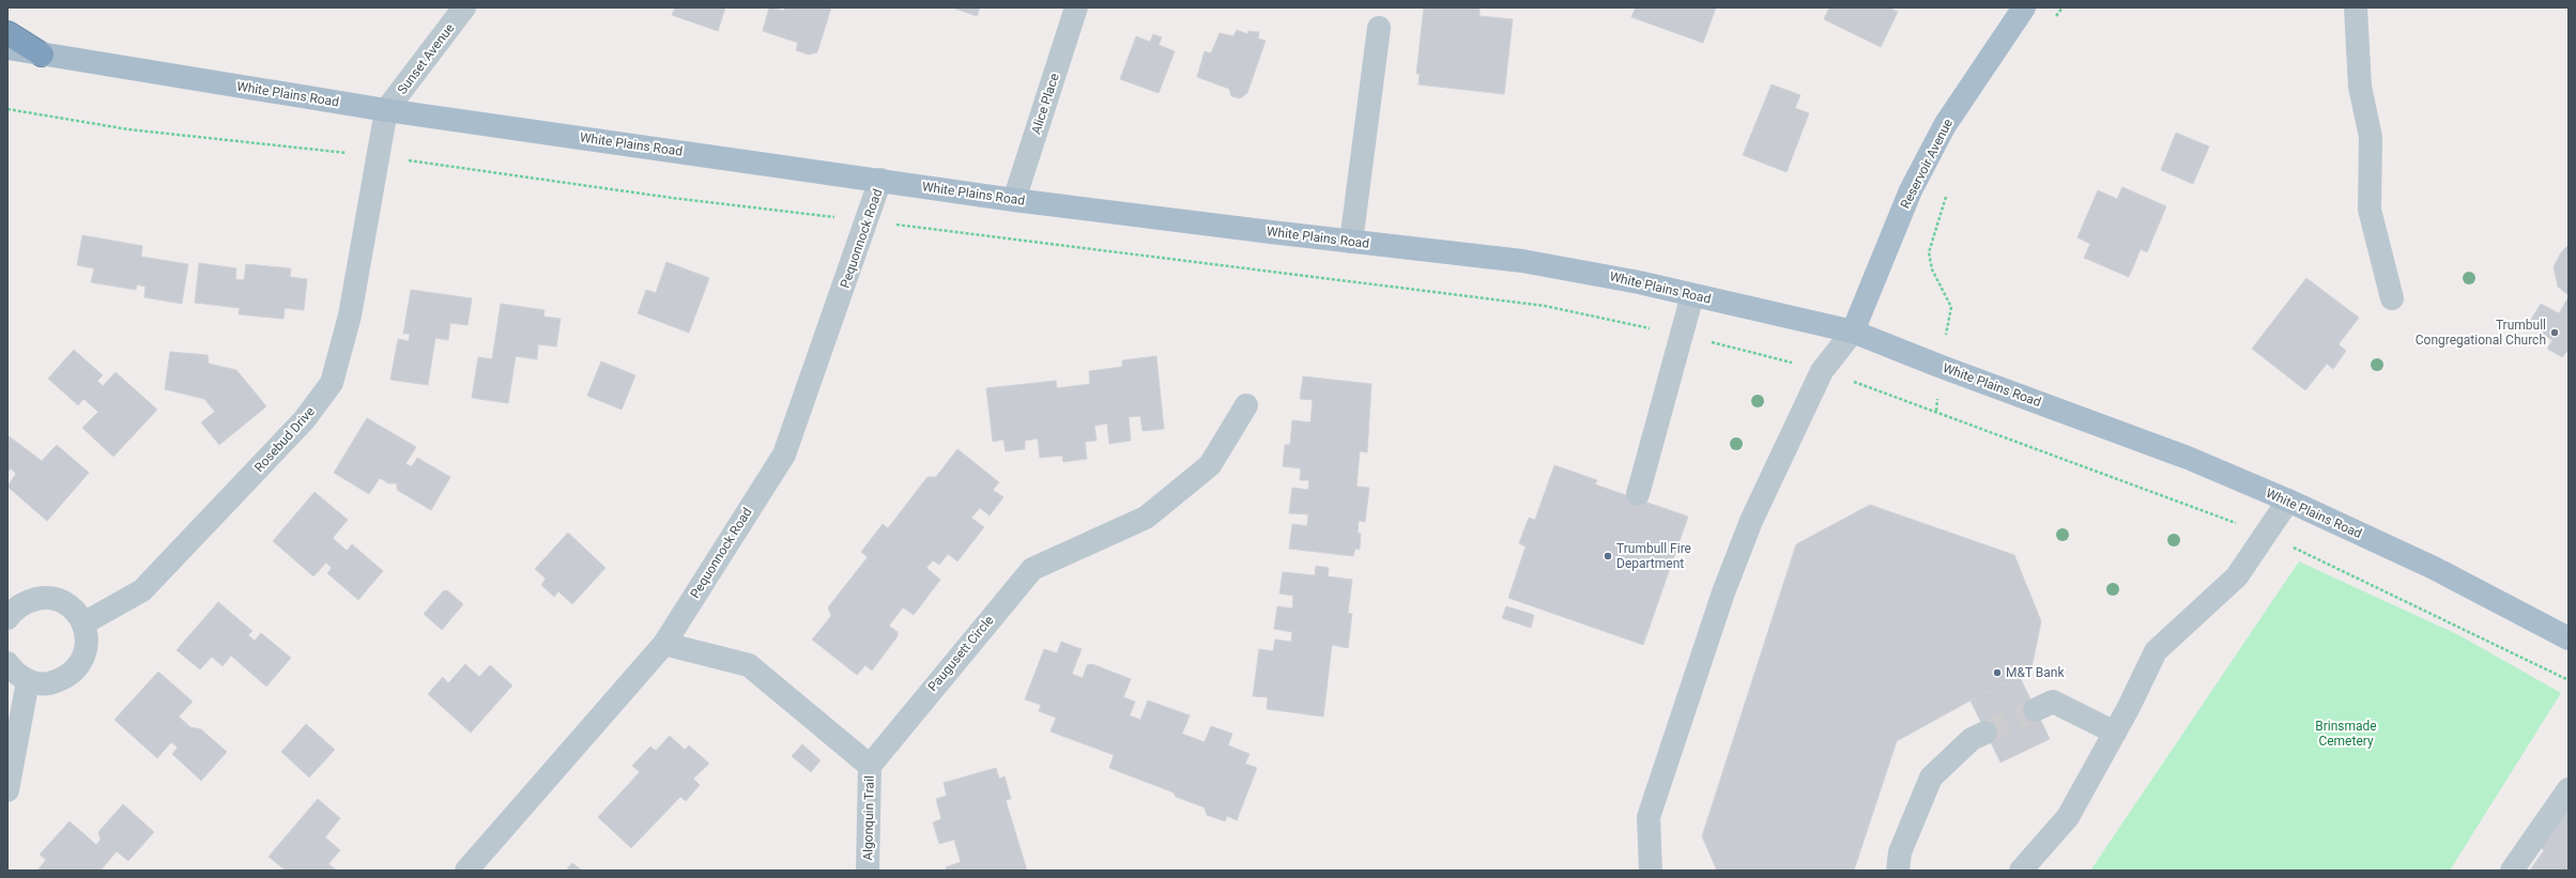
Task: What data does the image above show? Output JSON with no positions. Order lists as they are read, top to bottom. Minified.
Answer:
{"streets":{"main road":["White Plains Road","Reservoir Avenue"],"street":["Sunset Avenue","Alice Place","Pequonnock Road","Rosebud Drive","Paugusett Circle","Algonquin Trail"]},"crossings":[["Sunset Avenue","White Plains Road"],["Sunset Avenue","Rosebud Drive"],["White Plains Road","Alice Place"],["White Plains Road","Reservoir Avenue"],["White Plains Road","Pequonnock Road"],["White Plains Road","Rosebud Drive"],["Paugusett Circle","Algonquin Trail"]],"parks":["Brinsmade Cemetery"],"places":["Trumbull Congregational Church","Trumbull Fire Department","M&T Bank"]}
